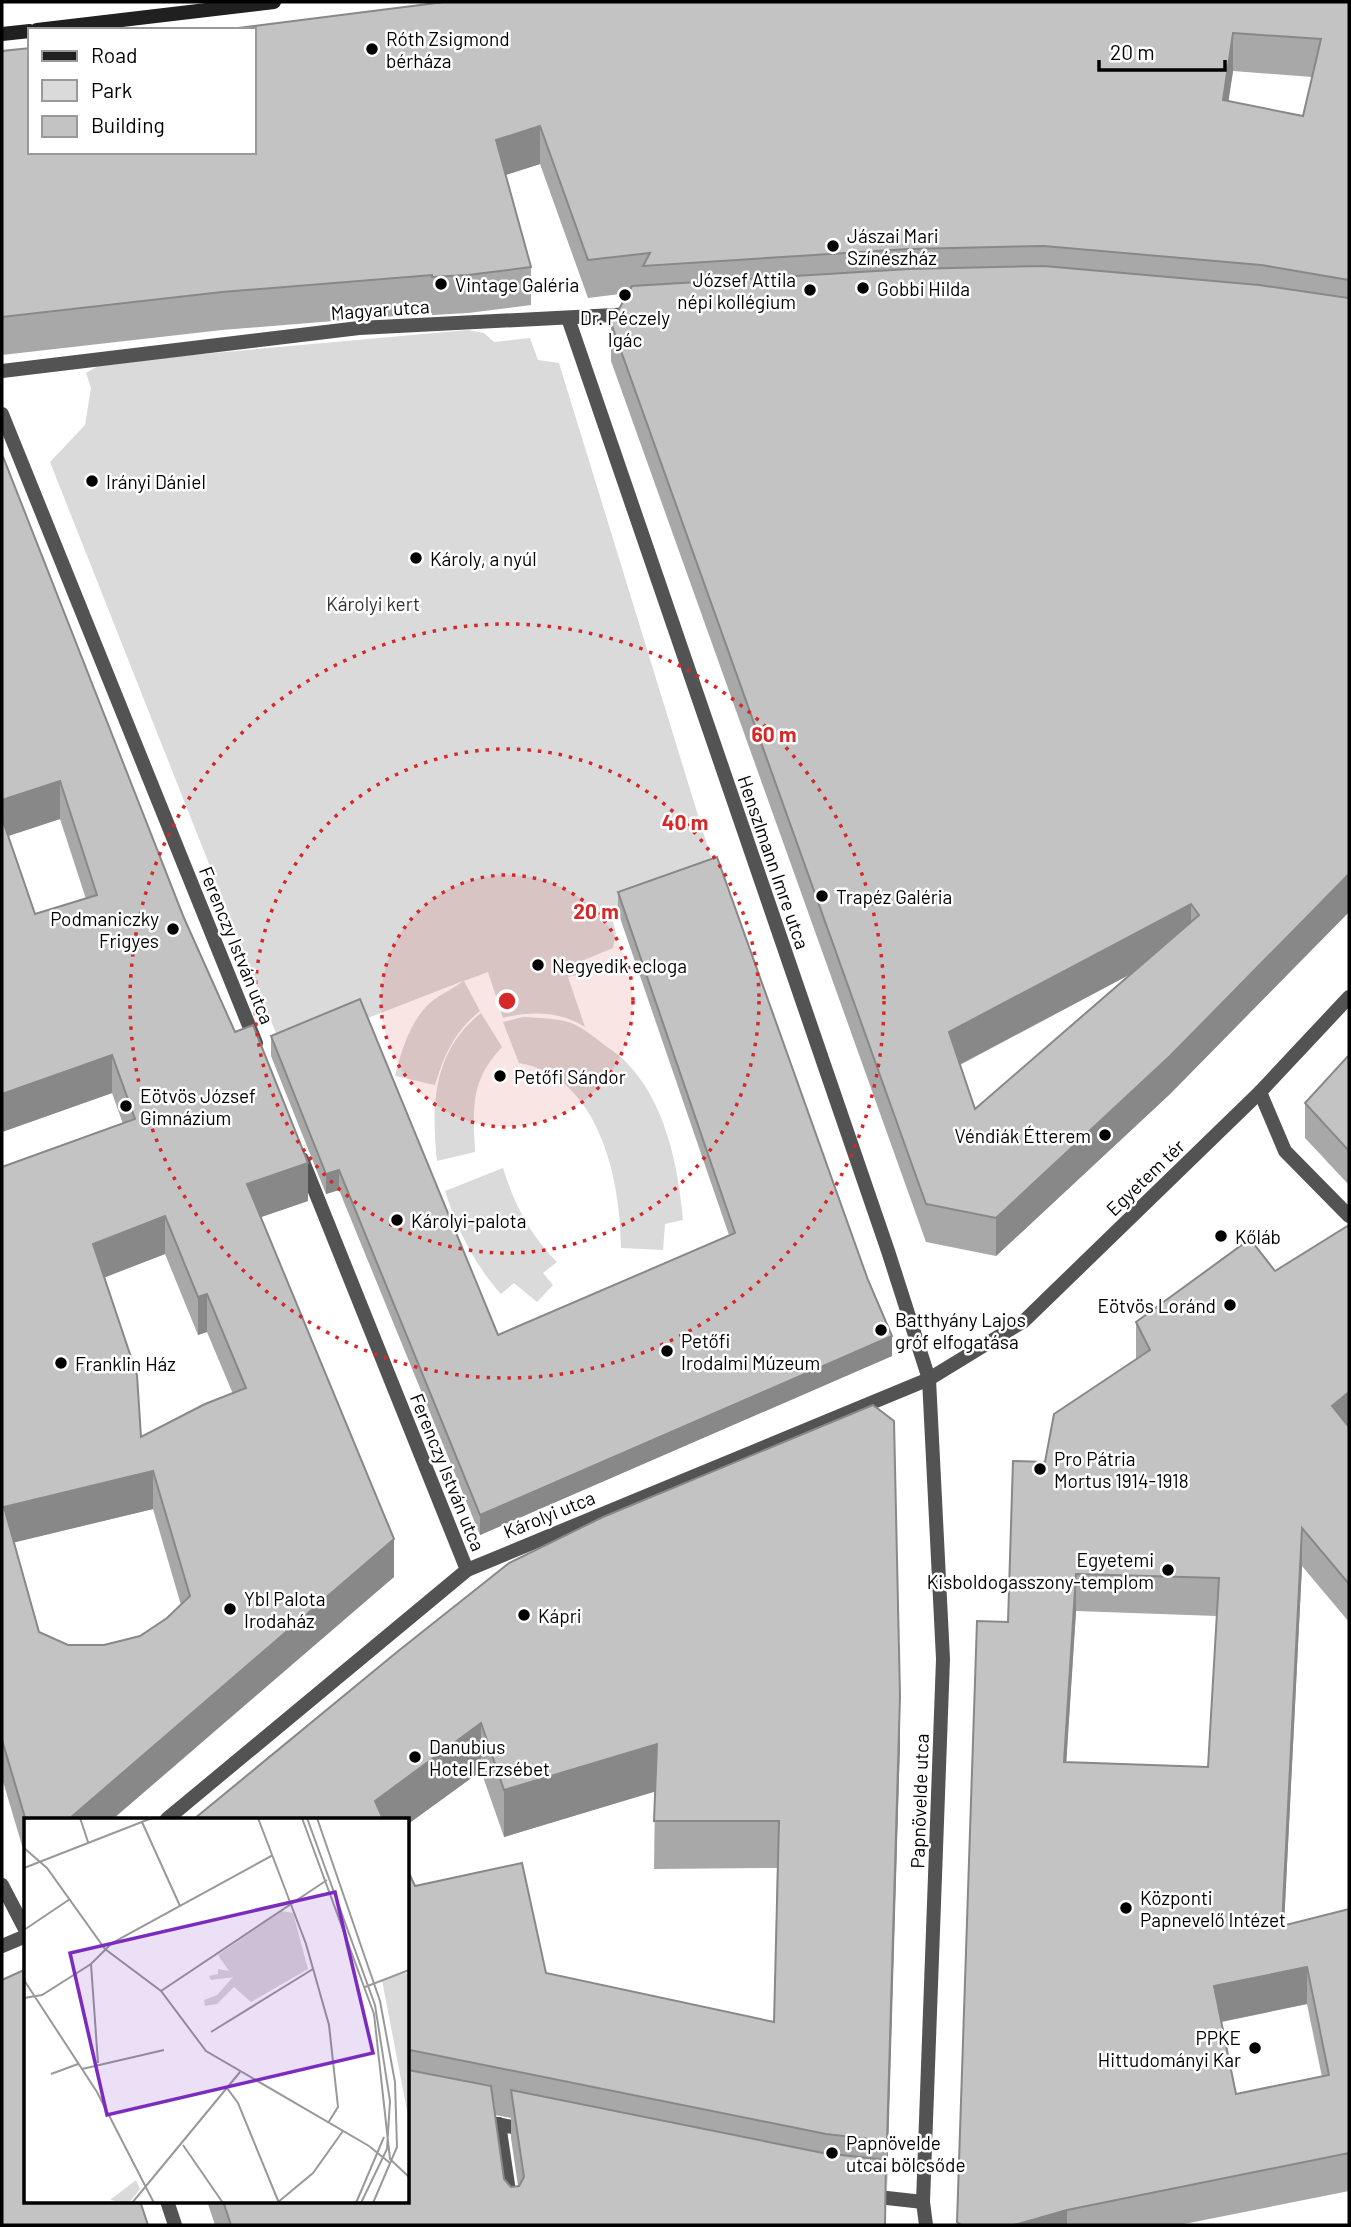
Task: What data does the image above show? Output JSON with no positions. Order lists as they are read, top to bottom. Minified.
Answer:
{"streets":{"street":["Magyar utca","Henszlmann Imre utca","Ferenczy István utca","Egyetem tér","Károlyi utca","Papnövelde utca"]},"crossings":[["Magyar utca","Henszlmann Imre utca"],["Henszlmann Imre utca","Egyetem tér"],["Henszlmann Imre utca","Károlyi utca"],["Henszlmann Imre utca","Papnövelde utca"],["Ferenczy István utca","Károlyi utca"],["Egyetem tér","Károlyi utca"],["Egyetem tér","Papnövelde utca"],["Károlyi utca","Papnövelde utca"]],"parks":["Károlyi kert"],"places":["Róth Zsigmond bérháza","Jászai Mari Színészház","Vintage Galéria","Gobbi Hilda","József Attila népi kollégium","Dr. Péczely Igác","Irányi Dániel","Károly, a nyúl","Trapéz Galéria","Podmaniczky Frigyes","Negyedik ecloga","Petőfi Sándor","Eötvös József Gimnázium","Véndiák Étterem","Károlyi-palota","Kőláb","Eötvös Loránd","Batthyány Lajos gróf elfogatása","Petőfi Irodalmi Múzeum","Franklin Ház","Pro Pátria Mortus 1914-1918","Egyetemi Kisboldogasszony-templom","Ybl Palota Irodaház","Kápri","Danubius Hotel Erzsébet","Központi Papnevelő Intézet","PPKE Hittudományi Kar","Papnövelde utcai bölcsőde"],"legend":["Road","Park","Building"],"scale_bar":"20 m","rings":["60 m","40 m","20 m"]}
